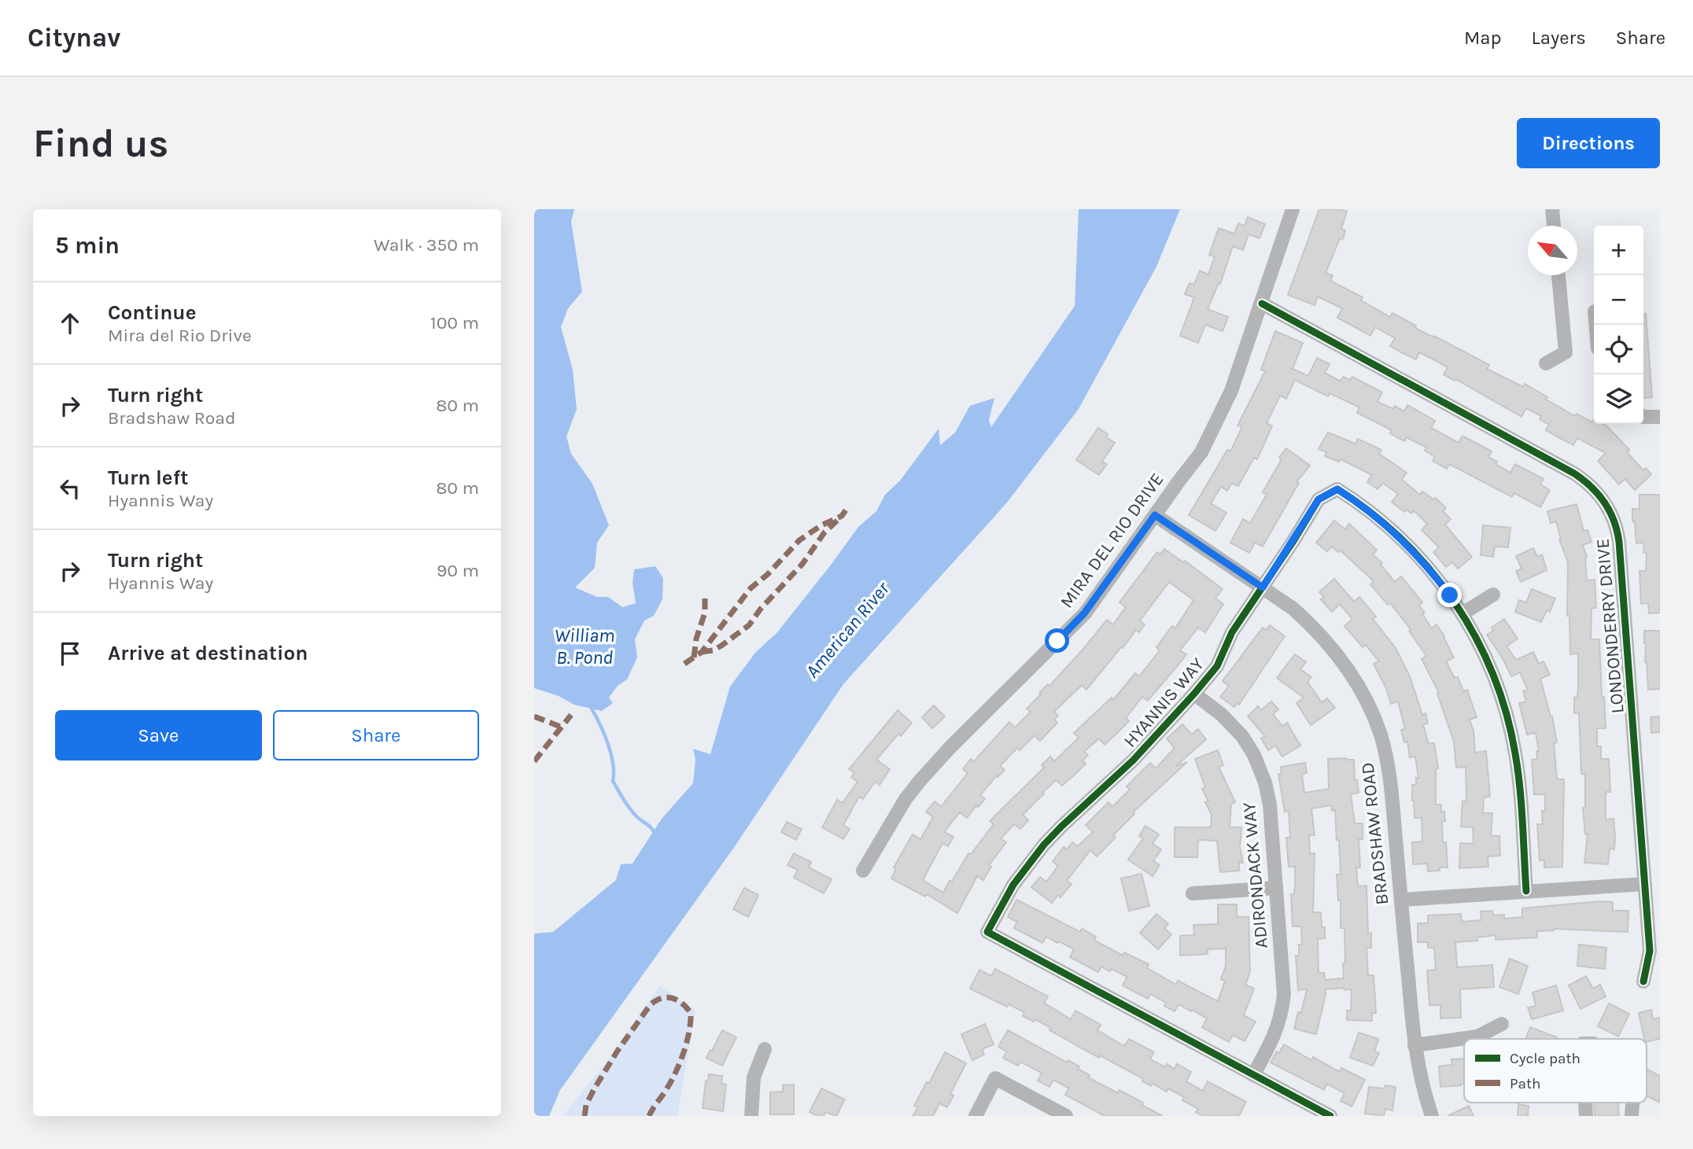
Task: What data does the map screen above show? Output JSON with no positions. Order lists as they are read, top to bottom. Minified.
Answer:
{"streets":{"street":["MIRA DEL RIO DRIVE","LONDONDERRY DRIVE","HYANNIS WAY","BRADSHAW ROAD","ADIRONDACK WAY"]},"crossings":[["MIRA DEL RIO DRIVE","LONDONDERRY DRIVE"],["MIRA DEL RIO DRIVE","BRADSHAW ROAD"],["HYANNIS WAY","BRADSHAW ROAD"],["HYANNIS WAY","ADIRONDACK WAY"]],"water":["American River","William B. Pond"],"legend":["Cycle path","Path"],"north":"top left","page":{"header":"Citynav","nav":["Map","Layers","Share"],"buttons":["Directions",["Save","Share"]],"title":"Find us","heading":["5 min","Walk · 350 m"],"map_buttons":["+","−"],"list":[["Continue","Mira del Rio Drive","100 m"],["Turn right","Bradshaw Road","80 m"],["Turn left","Hyannis Way","80 m"],["Turn right","Hyannis Way","90 m"],"Arrive at destination"]}}
